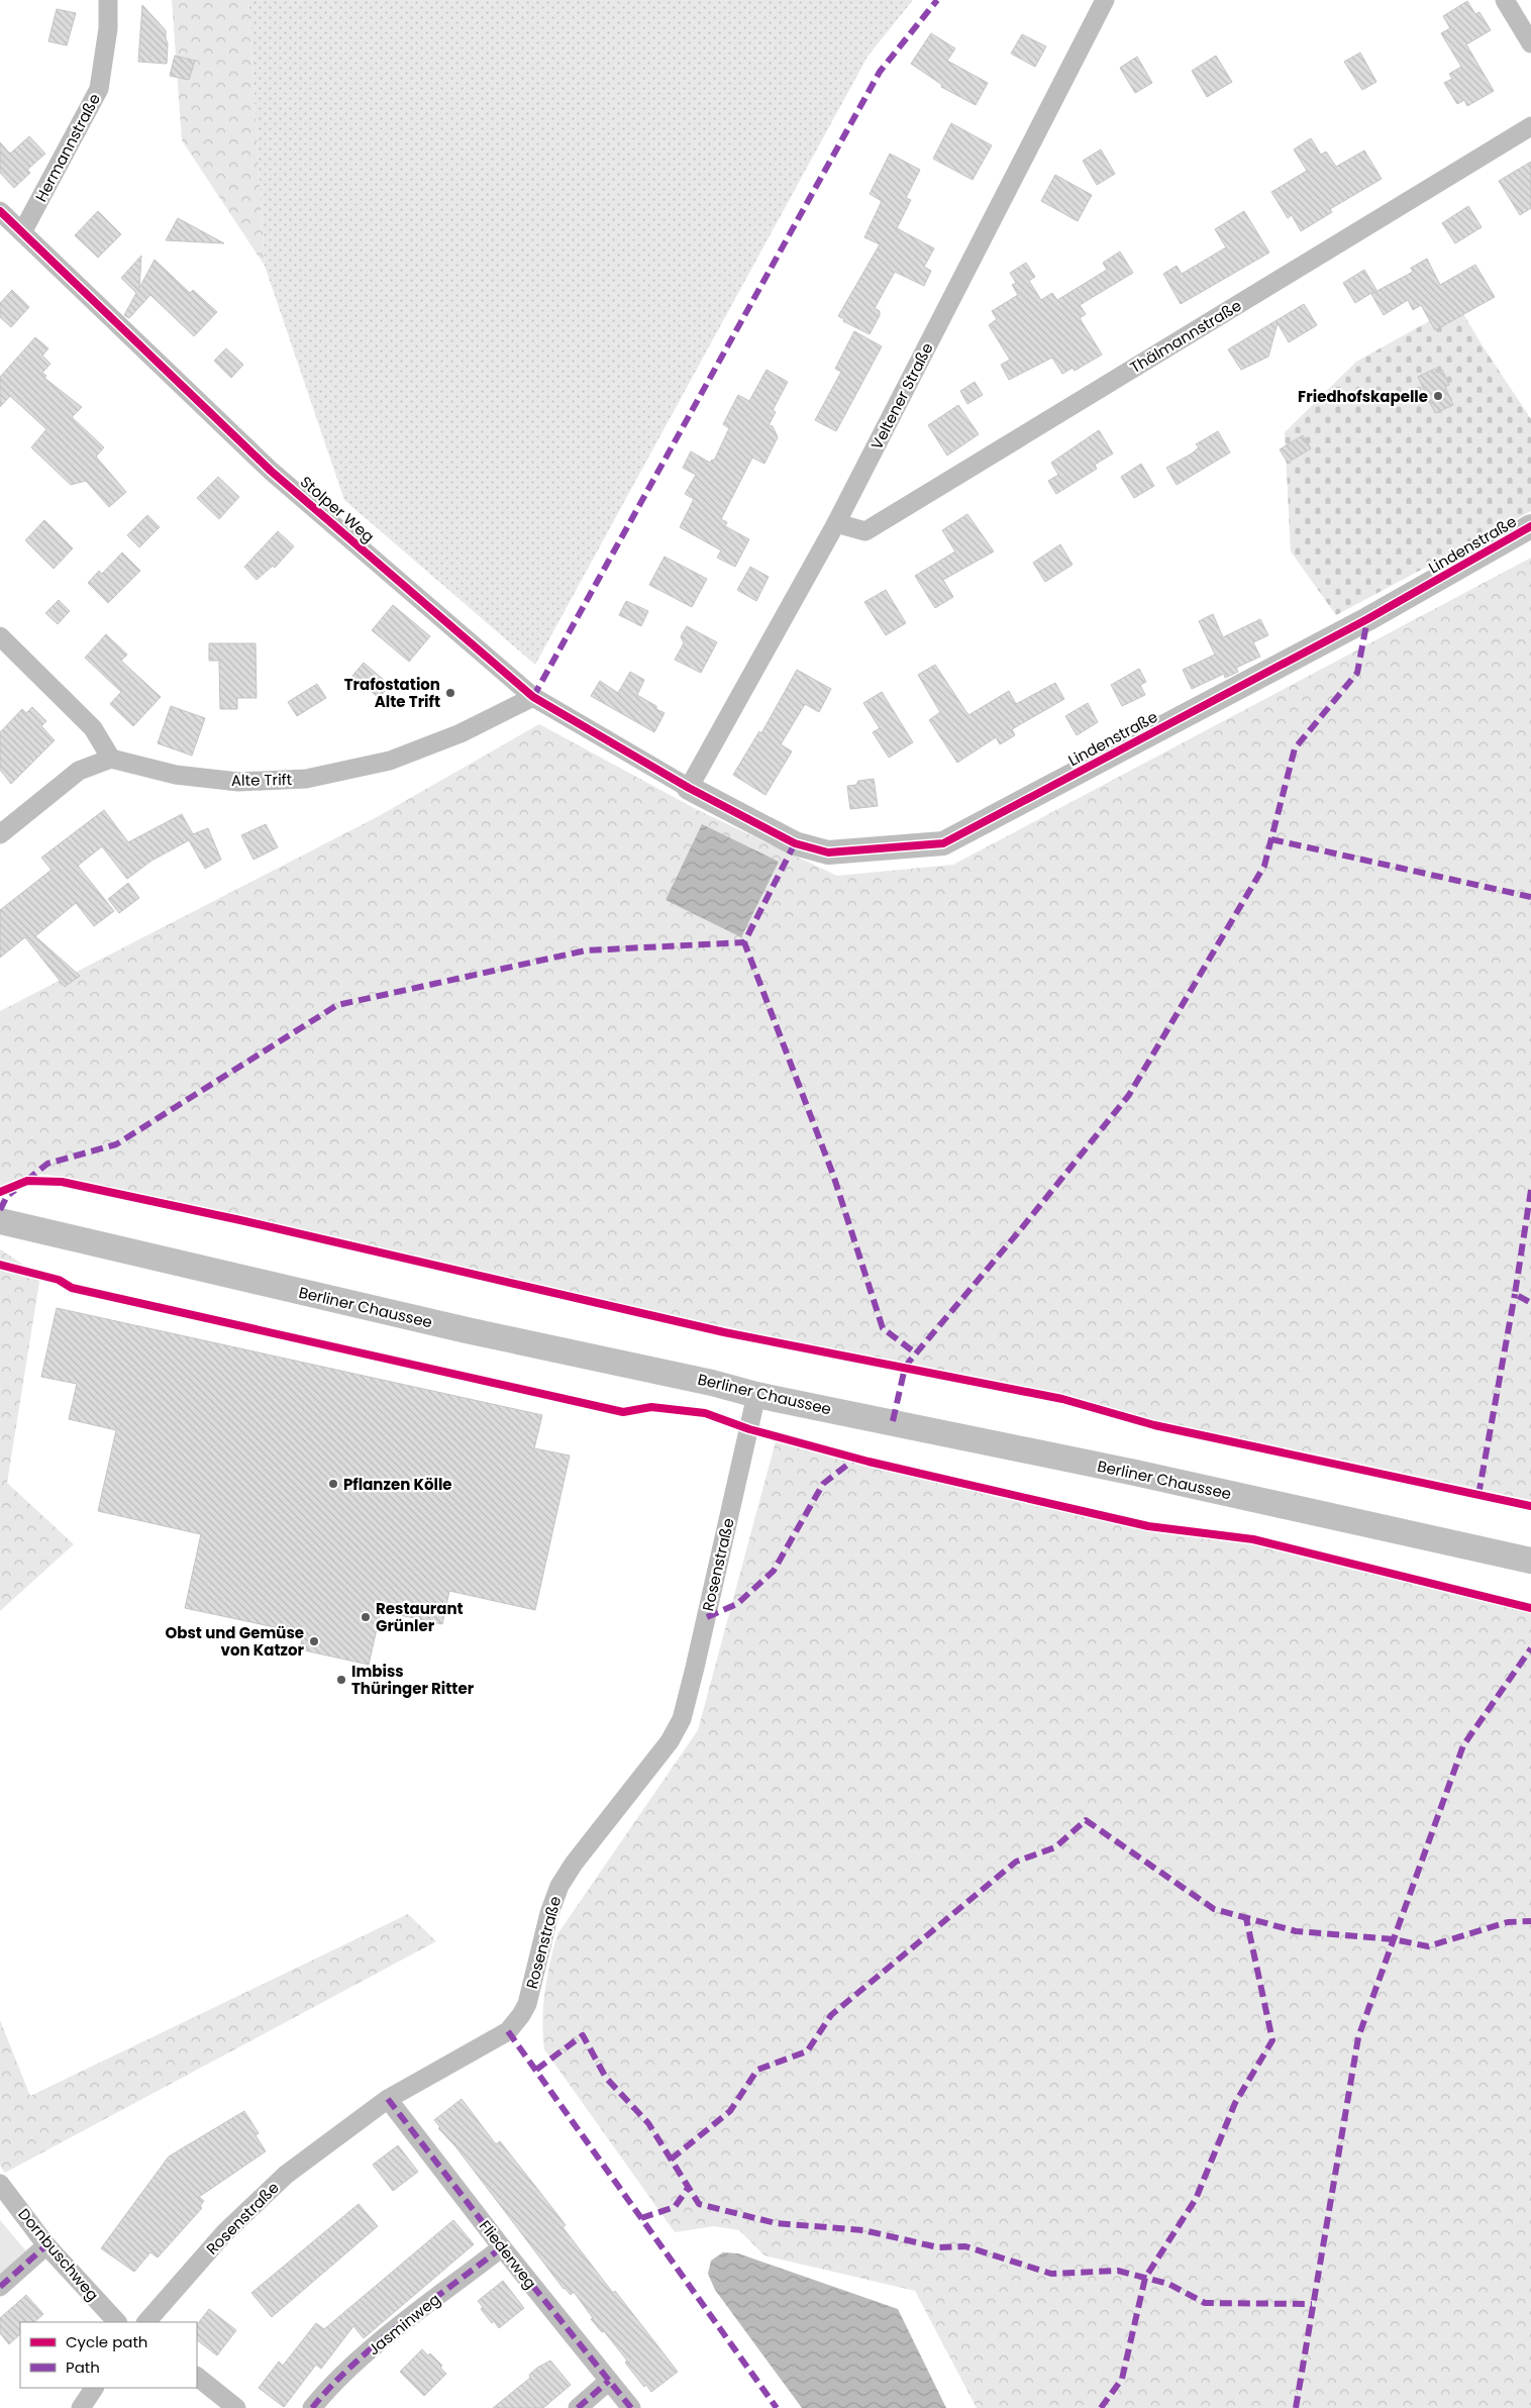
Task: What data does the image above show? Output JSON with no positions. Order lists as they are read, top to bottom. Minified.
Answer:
{"streets":{"main road":["Berliner Chaussee"],"street":["Hermannstraße","Thälmannstraße","Veltener Straße","Stolper Weg","Lindenstraße","Alte Trift","Rosenstraße","Dornbuschweg","Fliederweg","Jasminweg"]},"crossings":[["Hermannstraße","Stolper Weg"],["Thälmannstraße","Veltener Straße"],["Veltener Straße","Stolper Weg"],["Veltener Straße","Lindenstraße"],["Stolper Weg","Lindenstraße"],["Stolper Weg","Alte Trift"],["Berliner Chaussee","Rosenstraße"],["Rosenstraße","Fliederweg"],["Fliederweg","Jasminweg"]],"places":["Friedhofskapelle","Trafostation Alte Trift","Pflanzen Kölle","Restaurant Grünler","Obst und Gemüse von Katzor","Imbiss Thüringer Ritter"],"legend":["Cycle path","Path"]}
